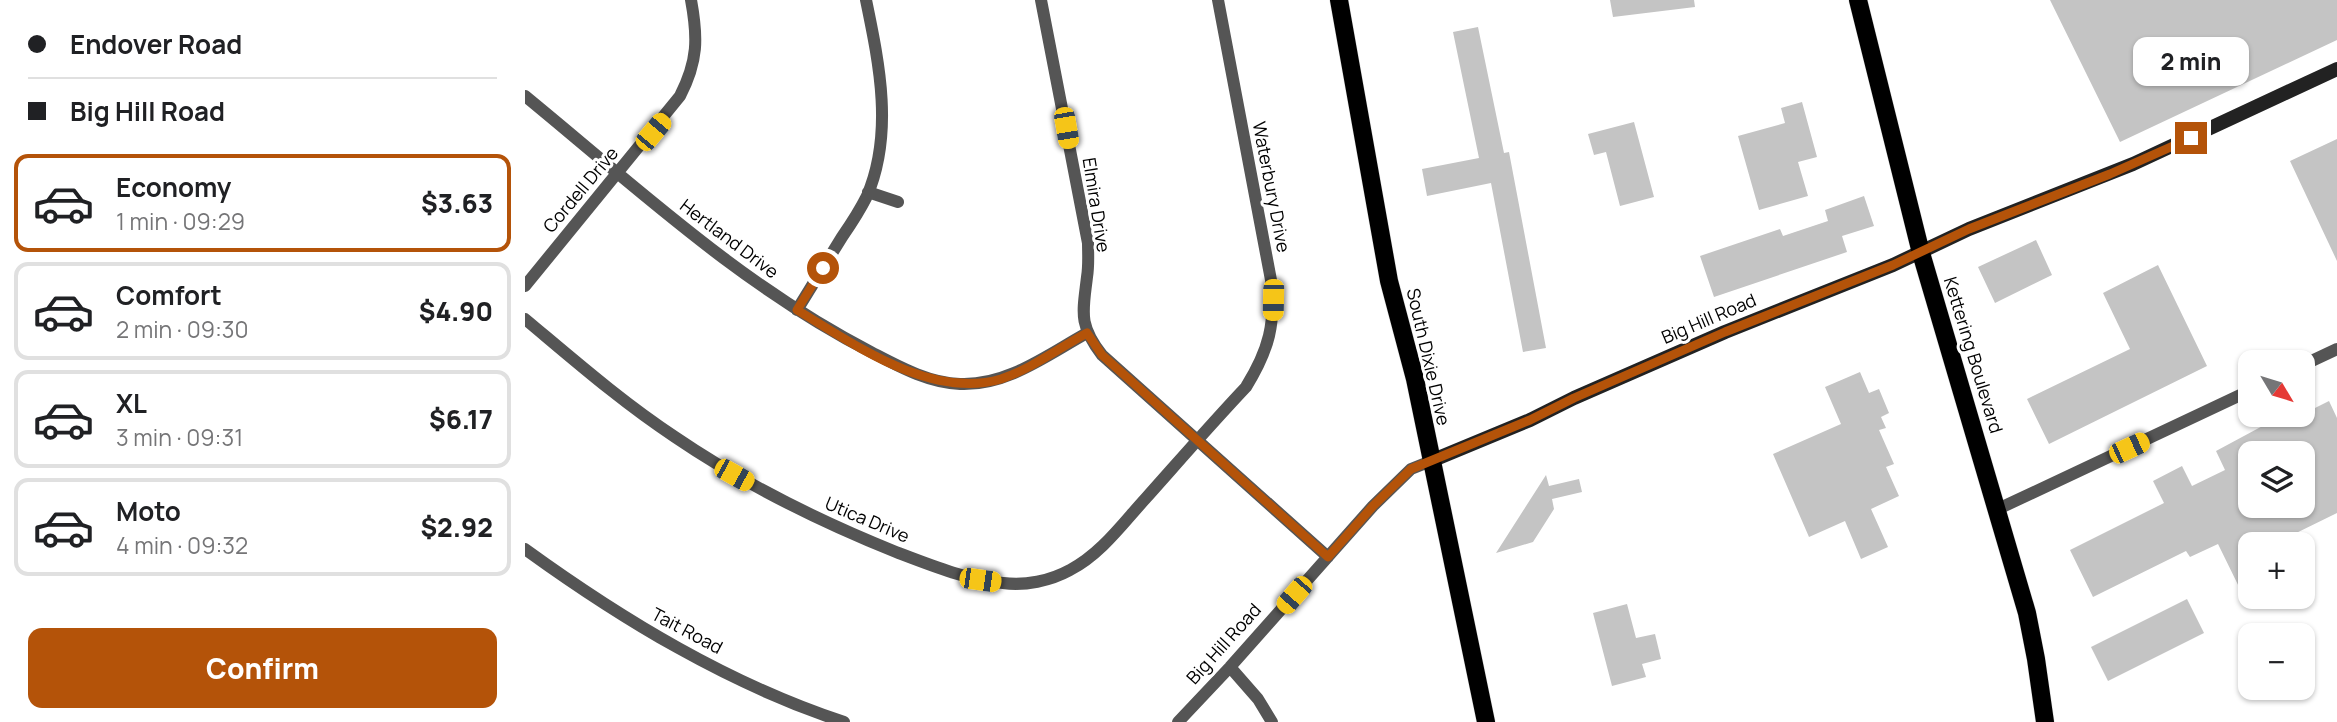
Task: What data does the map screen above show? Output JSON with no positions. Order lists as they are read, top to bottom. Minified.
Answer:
{"streets":{"main road":["Kettering Boulevard","South Dixie Drive"],"street":["Waterbury Drive","Cordell Drive","Elmira Drive","Hertland Drive","Big Hill Road","Utica Drive","Tait Road"]},"crossings":[["Waterbury Drive","Utica Drive"],["Cordell Drive","Hertland Drive"],["Elmira Drive","Hertland Drive"],["Big Hill Road","Kettering Boulevard"],["Big Hill Road","South Dixie Drive"]],"north":"bottom right","page":{"banner":["Endover Road","Big Hill Road"],"bubble":"2 min","list":[{"name":"Economy","note":"1 min · 09:29","value":"$3.63"},{"name":"Comfort","note":"2 min · 09:30","value":"$4.90"},{"name":"XL","note":"3 min · 09:31","value":"$6.17"},{"name":"Moto","note":"4 min · 09:32","value":"$2.92"}],"map_buttons":["+","−"],"buttons":"Confirm"}}
